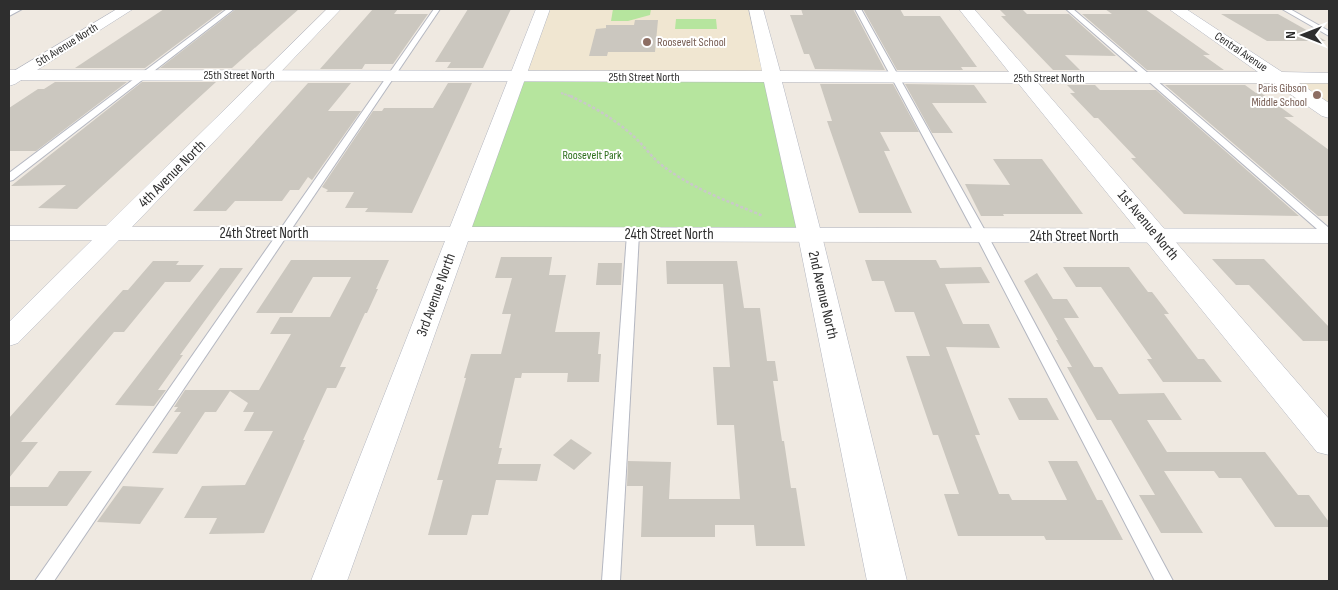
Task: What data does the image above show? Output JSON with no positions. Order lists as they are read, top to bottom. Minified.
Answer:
{"streets":{"street":["5th Avenue North","Central Avenue","25th Street North","4th Avenue North","1st Avenue North","24th Street North","3rd Avenue North","2nd Avenue North"]},"crossings":[["5th Avenue North","25th Street North"],["Central Avenue","25th Street North"],["25th Street North","4th Avenue North"],["25th Street North","1st Avenue North"],["25th Street North","3rd Avenue North"],["25th Street North","2nd Avenue North"],["4th Avenue North","24th Street North"],["1st Avenue North","24th Street North"],["24th Street North","3rd Avenue North"],["24th Street North","2nd Avenue North"]],"parks":["Roosevelt Park"],"places":["Roosevelt School","Paris Gibson Middle School"],"north":"left"}
